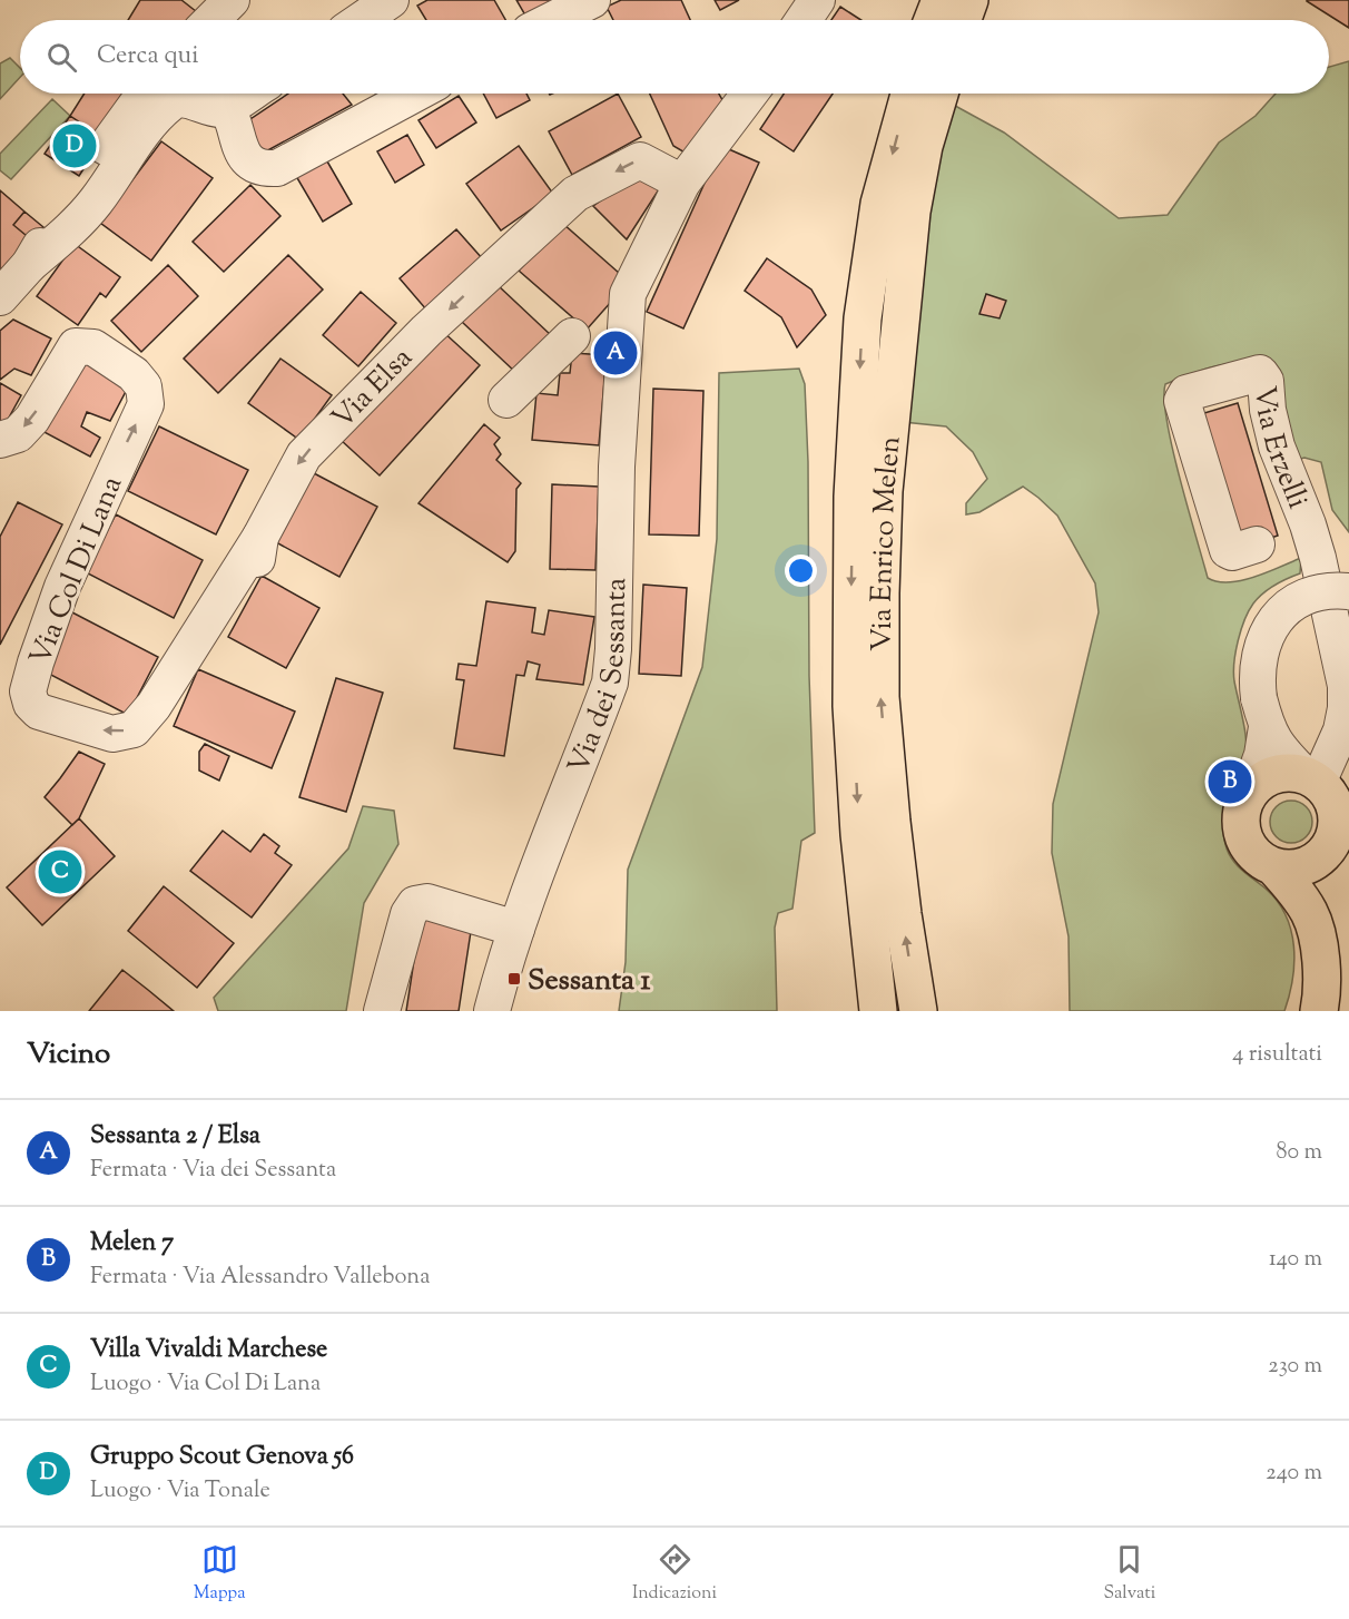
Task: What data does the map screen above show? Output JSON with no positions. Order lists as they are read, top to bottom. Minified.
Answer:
{"streets":{"main road":["Via Enrico Melen"],"street":["Via Elsa","Via Erzelli","Via Col Di Lana","Via dei Sessanta"]},"crossings":[["Via Elsa","Via Col Di Lana"],["Via Elsa","Via dei Sessanta"]],"places":{"transit":["Sessanta 1"]},"page":{"search":"Cerca qui","pins":["D","A","B","C"],"heading":["Vicino","4 risultati"],"list":[{"mark":"A","name":"Sessanta 2 / Elsa","note":"Fermata · Via dei Sessanta","value":"80 m"},{"mark":"B","name":"Melen 7","note":"Fermata · Via Alessandro Vallebona","value":"140 m"},{"mark":"C","name":"Villa Vivaldi Marchese","note":"Luogo · Via Col Di Lana","value":"230 m"},{"mark":"D","name":"Gruppo Scout Genova 56","note":"Luogo · Via Tonale","value":"240 m"}],"nav":["Mappa","Indicazioni","Salvati"]}}
